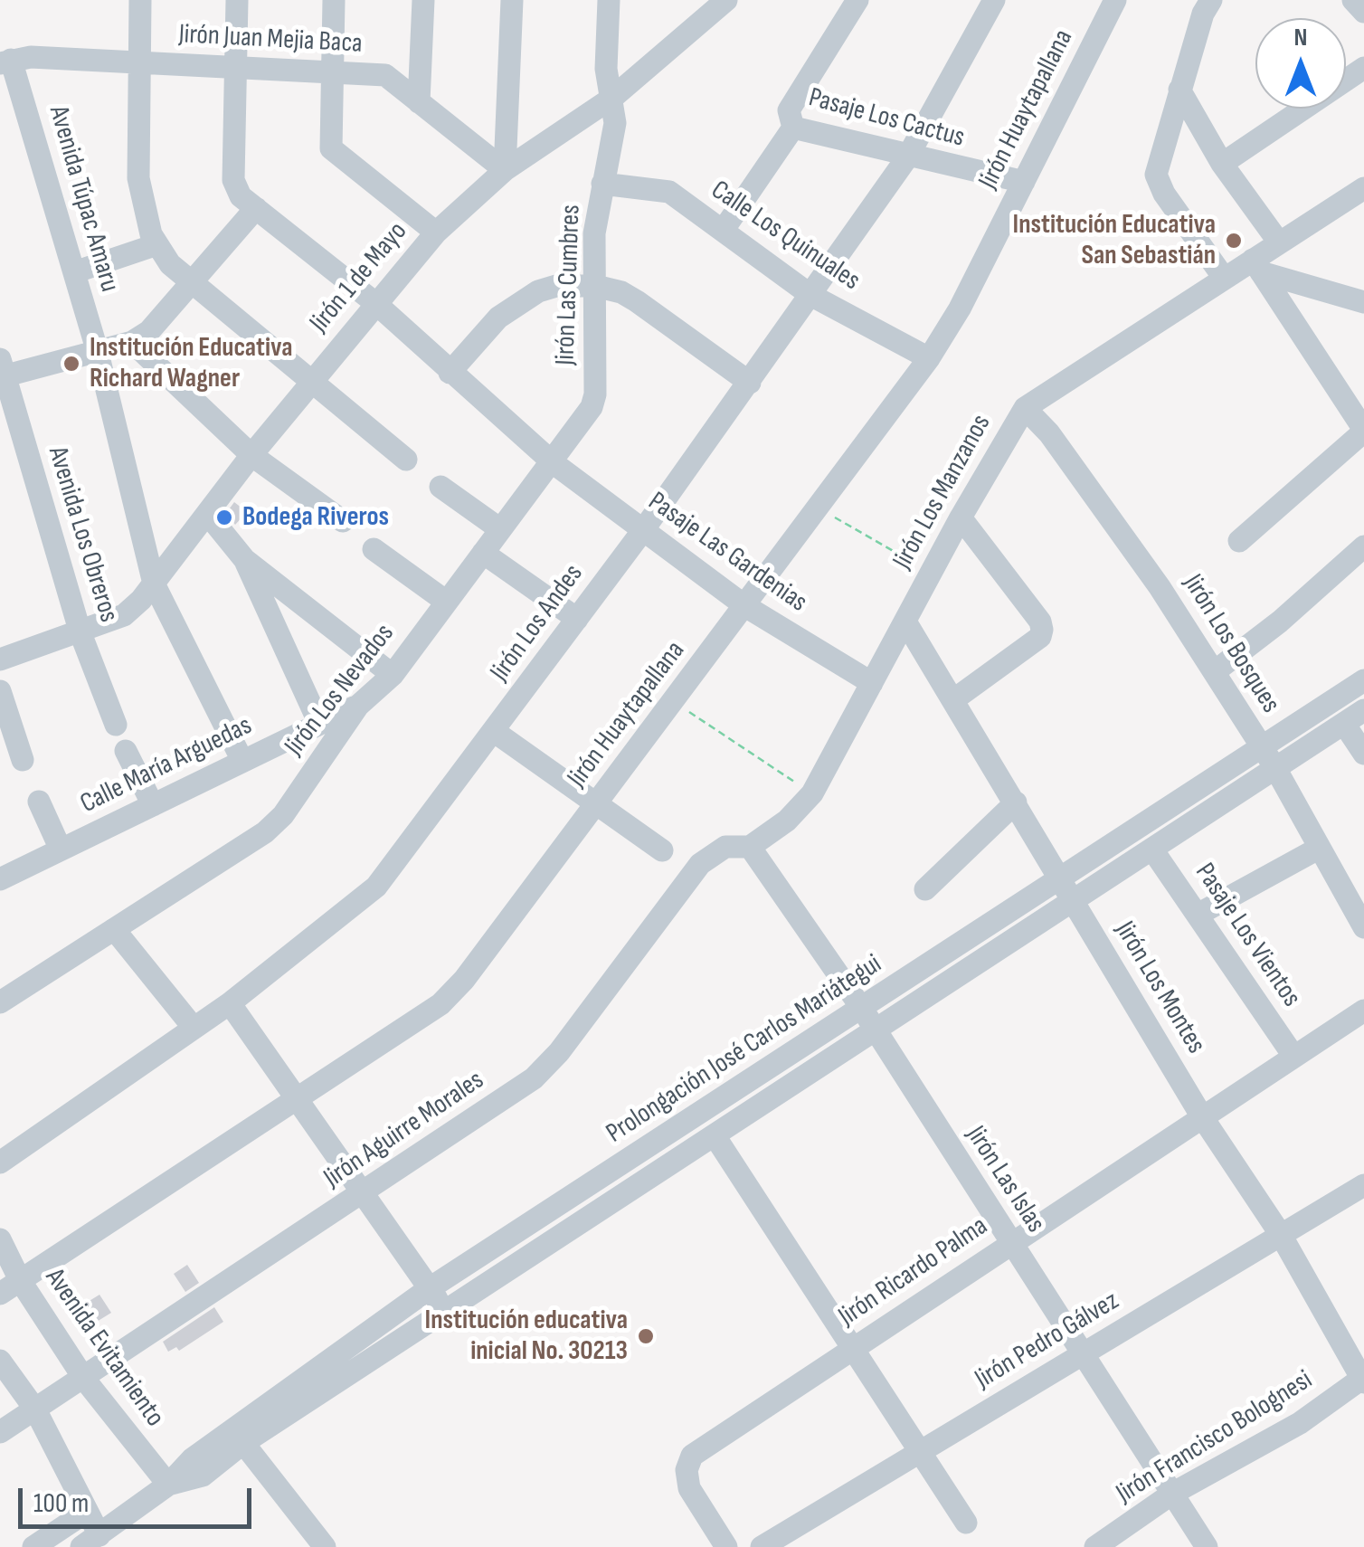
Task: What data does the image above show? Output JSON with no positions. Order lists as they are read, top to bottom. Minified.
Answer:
{"streets":{"street":["Jirón Juan Mejia Baca","Jirón Huaytapallana","Pasaje Los Cactus","Avenida Túpac Amaru","Calle Los Quinuales","Jirón 1 de Mayo","Jirón Las Cumbres","Jirón Los Manzanos","Avenida Los Obreros","Pasaje Las Gardenias","Jirón Los Andes","Jirón Los Bosques","Jirón Los Nevados","Calle María Arguedas","Pasaje Los Vientos","Jirón Los Montes","Prolongación José Carlos Mariátegui","Jirón Aguirre Morales","Jirón Las Islas","Jirón Ricardo Palma","Jirón Pedro Gálvez","Avenida Evitamiento","Jirón Francisco Bolognesi"]},"crossings":[["Jirón Juan Mejia Baca","Avenida Túpac Amaru"],["Jirón Juan Mejia Baca","Jirón 1 de Mayo"],["Jirón Juan Mejia Baca","Pasaje Las Gardenias"],["Jirón Huaytapallana","Pasaje Los Cactus"],["Jirón Huaytapallana","Calle Los Quinuales"],["Jirón Huaytapallana","Pasaje Las Gardenias"],["Jirón Huaytapallana","Avenida Evitamiento"],["Pasaje Los Cactus","Jirón Los Andes"],["Avenida Túpac Amaru","Jirón 1 de Mayo"],["Avenida Túpac Amaru","Calle María Arguedas"],["Calle Los Quinuales","Jirón Las Cumbres"],["Calle Los Quinuales","Jirón Los Andes"],["Jirón 1 de Mayo","Jirón Las Cumbres"],["Jirón 1 de Mayo","Avenida Los Obreros"],["Jirón 1 de Mayo","Pasaje Las Gardenias"],["Jirón Las Cumbres","Pasaje Las Gardenias"],["Jirón Las Cumbres","Jirón Los Nevados"],["Jirón Los Manzanos","Pasaje Las Gardenias"],["Jirón Los Manzanos","Jirón Los Bosques"],["Jirón Los Manzanos","Jirón Los Montes"],["Jirón Los Manzanos","Jirón Aguirre Morales"],["Jirón Los Manzanos","Jirón Las Islas"],["Pasaje Las Gardenias","Jirón Los Andes"],["Pasaje Las Gardenias","Jirón Los Nevados"],["Jirón Los Bosques","Prolongación José Carlos Mariátegui"],["Jirón Los Nevados","Calle María Arguedas"],["Pasaje Los Vientos","Prolongación José Carlos Mariátegui"],["Pasaje Los Vientos","Jirón Ricardo Palma"],["Jirón Los Montes","Prolongación José Carlos Mariátegui"],["Jirón Los Montes","Jirón Ricardo Palma"],["Jirón Los Montes","Jirón Pedro Gálvez"],["Jirón Los Montes","Jirón Francisco Bolognesi"],["Prolongación José Carlos Mariátegui","Jirón Las Islas"],["Prolongación José Carlos Mariátegui","Avenida Evitamiento"],["Jirón Aguirre Morales","Jirón Las Islas"],["Jirón Aguirre Morales","Avenida Evitamiento"],["Jirón Las Islas","Jirón Ricardo Palma"],["Jirón Las Islas","Jirón Pedro Gálvez"],["Jirón Las Islas","Jirón Francisco Bolognesi"]],"places":["Institución Educativa San Sebastián","Institución Educativa Richard Wagner","Bodega Riveros","Institución educativa inicial No. 30213"],"scale_bar":"100 m","north":"top"}
